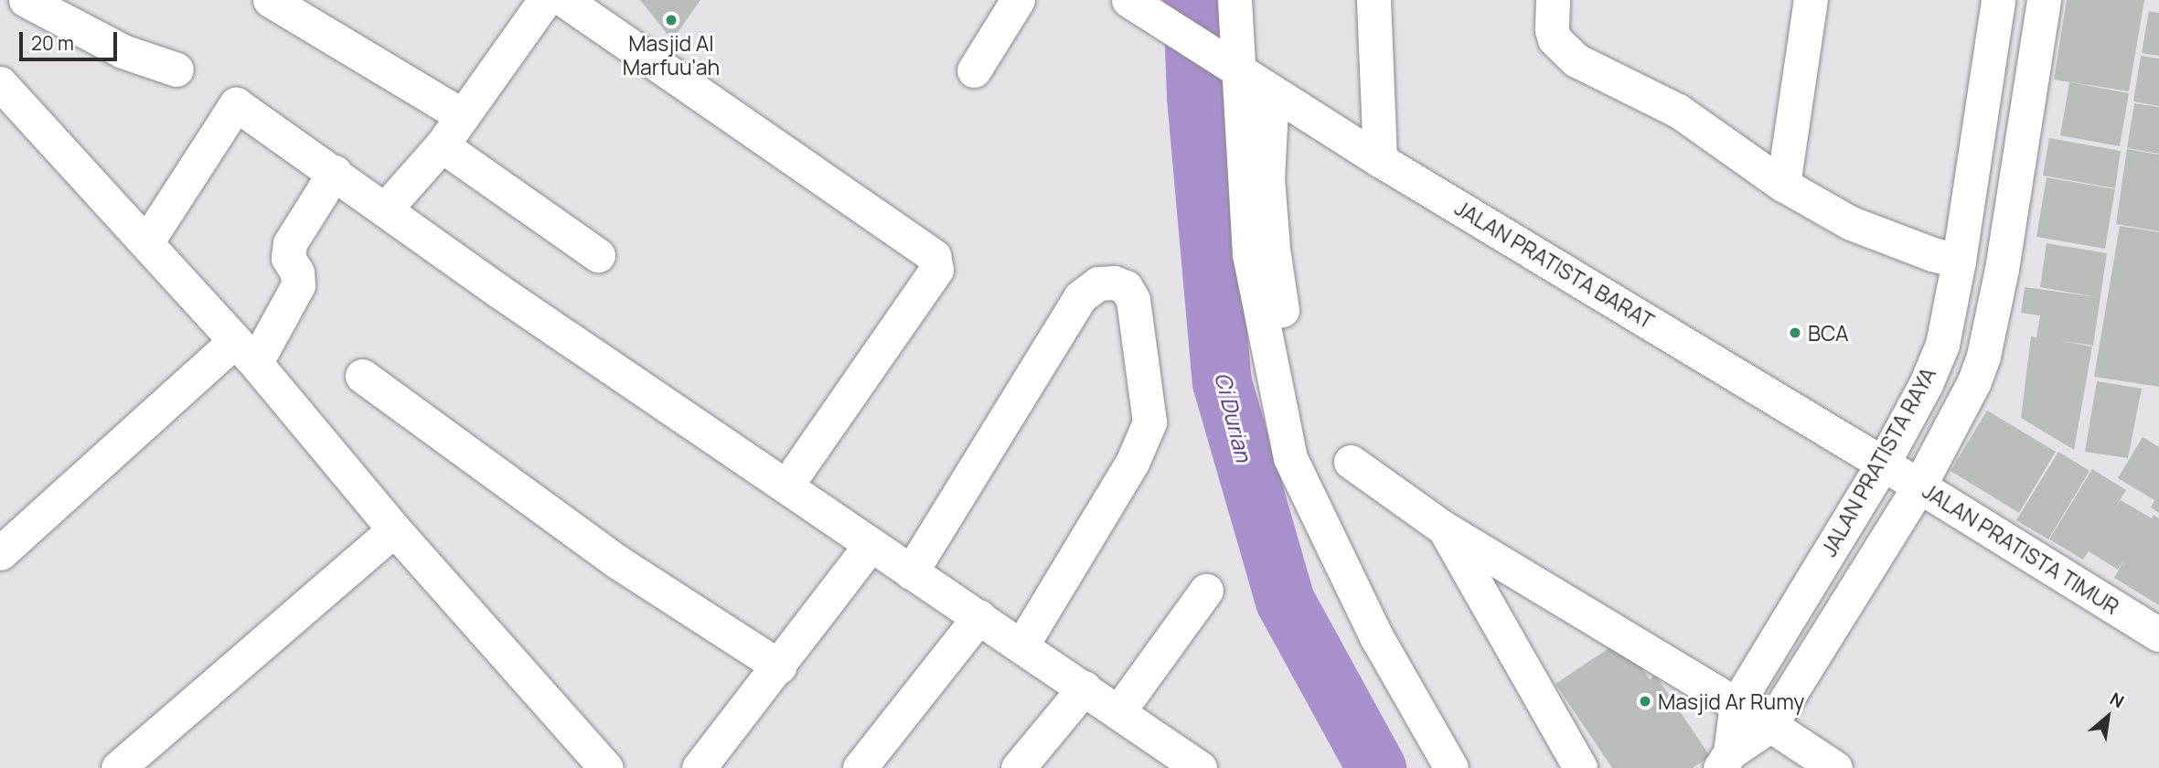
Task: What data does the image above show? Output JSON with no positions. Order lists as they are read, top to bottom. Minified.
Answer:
{"streets":{"street":["JALAN PRATISTA BARAT","JALAN PRATISTA RAYA","JALAN PRATISTA TIMUR"]},"crossings":[["JALAN PRATISTA BARAT","JALAN PRATISTA RAYA"],["JALAN PRATISTA BARAT","JALAN PRATISTA TIMUR"],["JALAN PRATISTA RAYA","JALAN PRATISTA TIMUR"]],"water":["Ci Durian"],"places":["Masjid Al Marfuu'ah","BCA","Masjid Ar Rumy"],"scale_bar":"20 m","north":"top right"}
